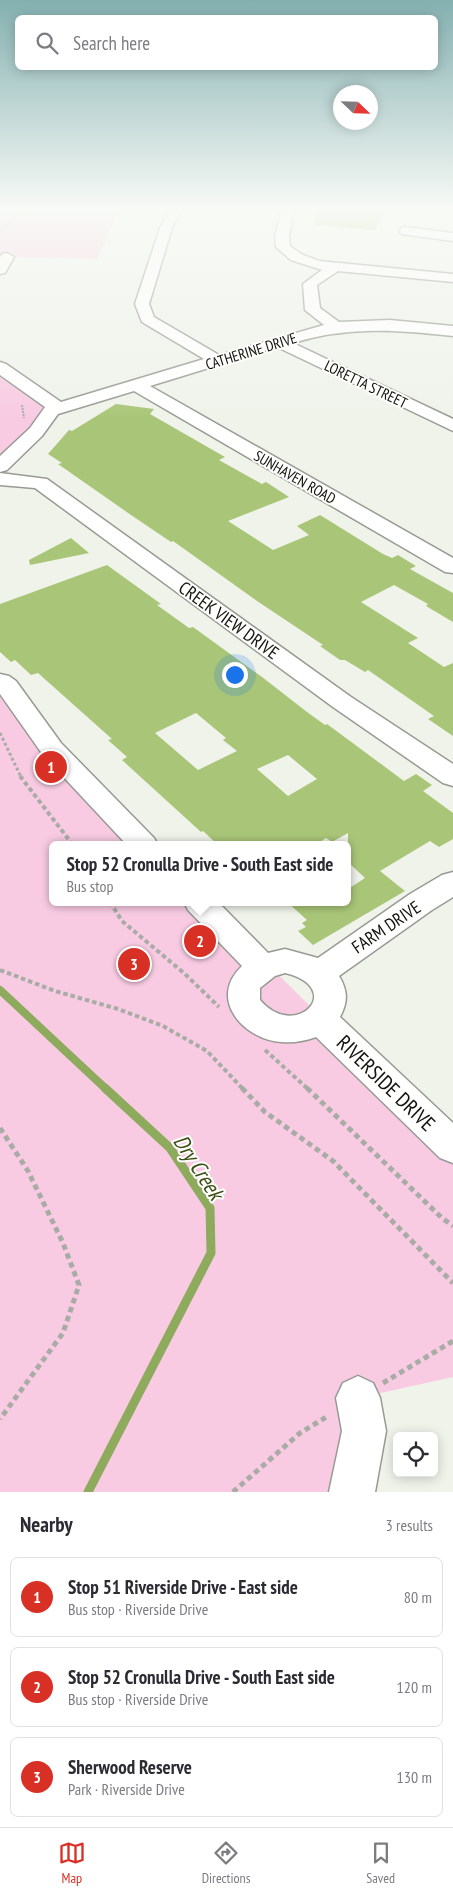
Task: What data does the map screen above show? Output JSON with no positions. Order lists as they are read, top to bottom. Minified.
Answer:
{"streets":{"street":["CATHERINE DRIVE","LORETTA STREET","SUNHAVEN ROAD","CREEK VIEW DRIVE","FARM DRIVE","RIVERSIDE DRIVE"]},"crossings":[["CATHERINE DRIVE","LORETTA STREET"],["CATHERINE DRIVE","SUNHAVEN ROAD"],["FARM DRIVE","RIVERSIDE DRIVE"]],"water":["Dry Creek"],"north":"bottom right","page":{"search":"Search here","pins":["1","2","3"],"popup":["Stop 52 Cronulla Drive - South East side","Bus stop"],"heading":["Nearby","3 results"],"list":[{"mark":"1","name":"Stop 51 Riverside Drive - East side","note":"Bus stop · Riverside Drive","value":"80 m"},{"mark":"2","name":"Stop 52 Cronulla Drive - South East side","note":"Bus stop · Riverside Drive","value":"120 m"},{"mark":"3","name":"Sherwood Reserve","note":"Park · Riverside Drive","value":"130 m"}],"nav":["Map","Directions","Saved"]}}
